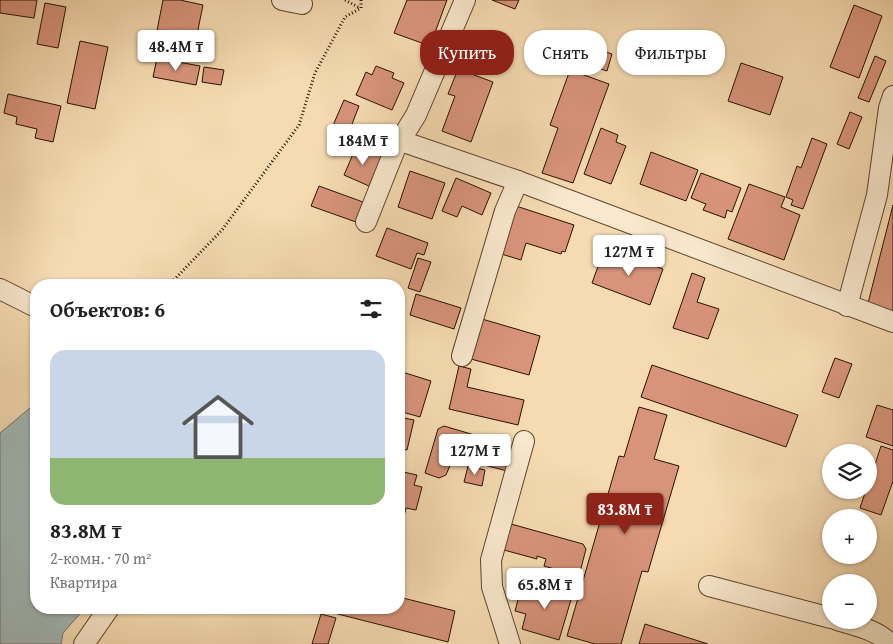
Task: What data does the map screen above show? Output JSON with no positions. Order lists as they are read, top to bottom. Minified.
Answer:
{"page":{"price":["48.4M ₸","184M ₸","127M ₸","127M ₸","83.8M ₸","65.8M ₸"],"chip":["Купить","Снять","Фильтры"],"heading":"Объектов: 6","list":[{"name":"83.8M ₸","note":"2-комн. · 70 m² · Квартира"}],"map_buttons":["+","−"]}}
